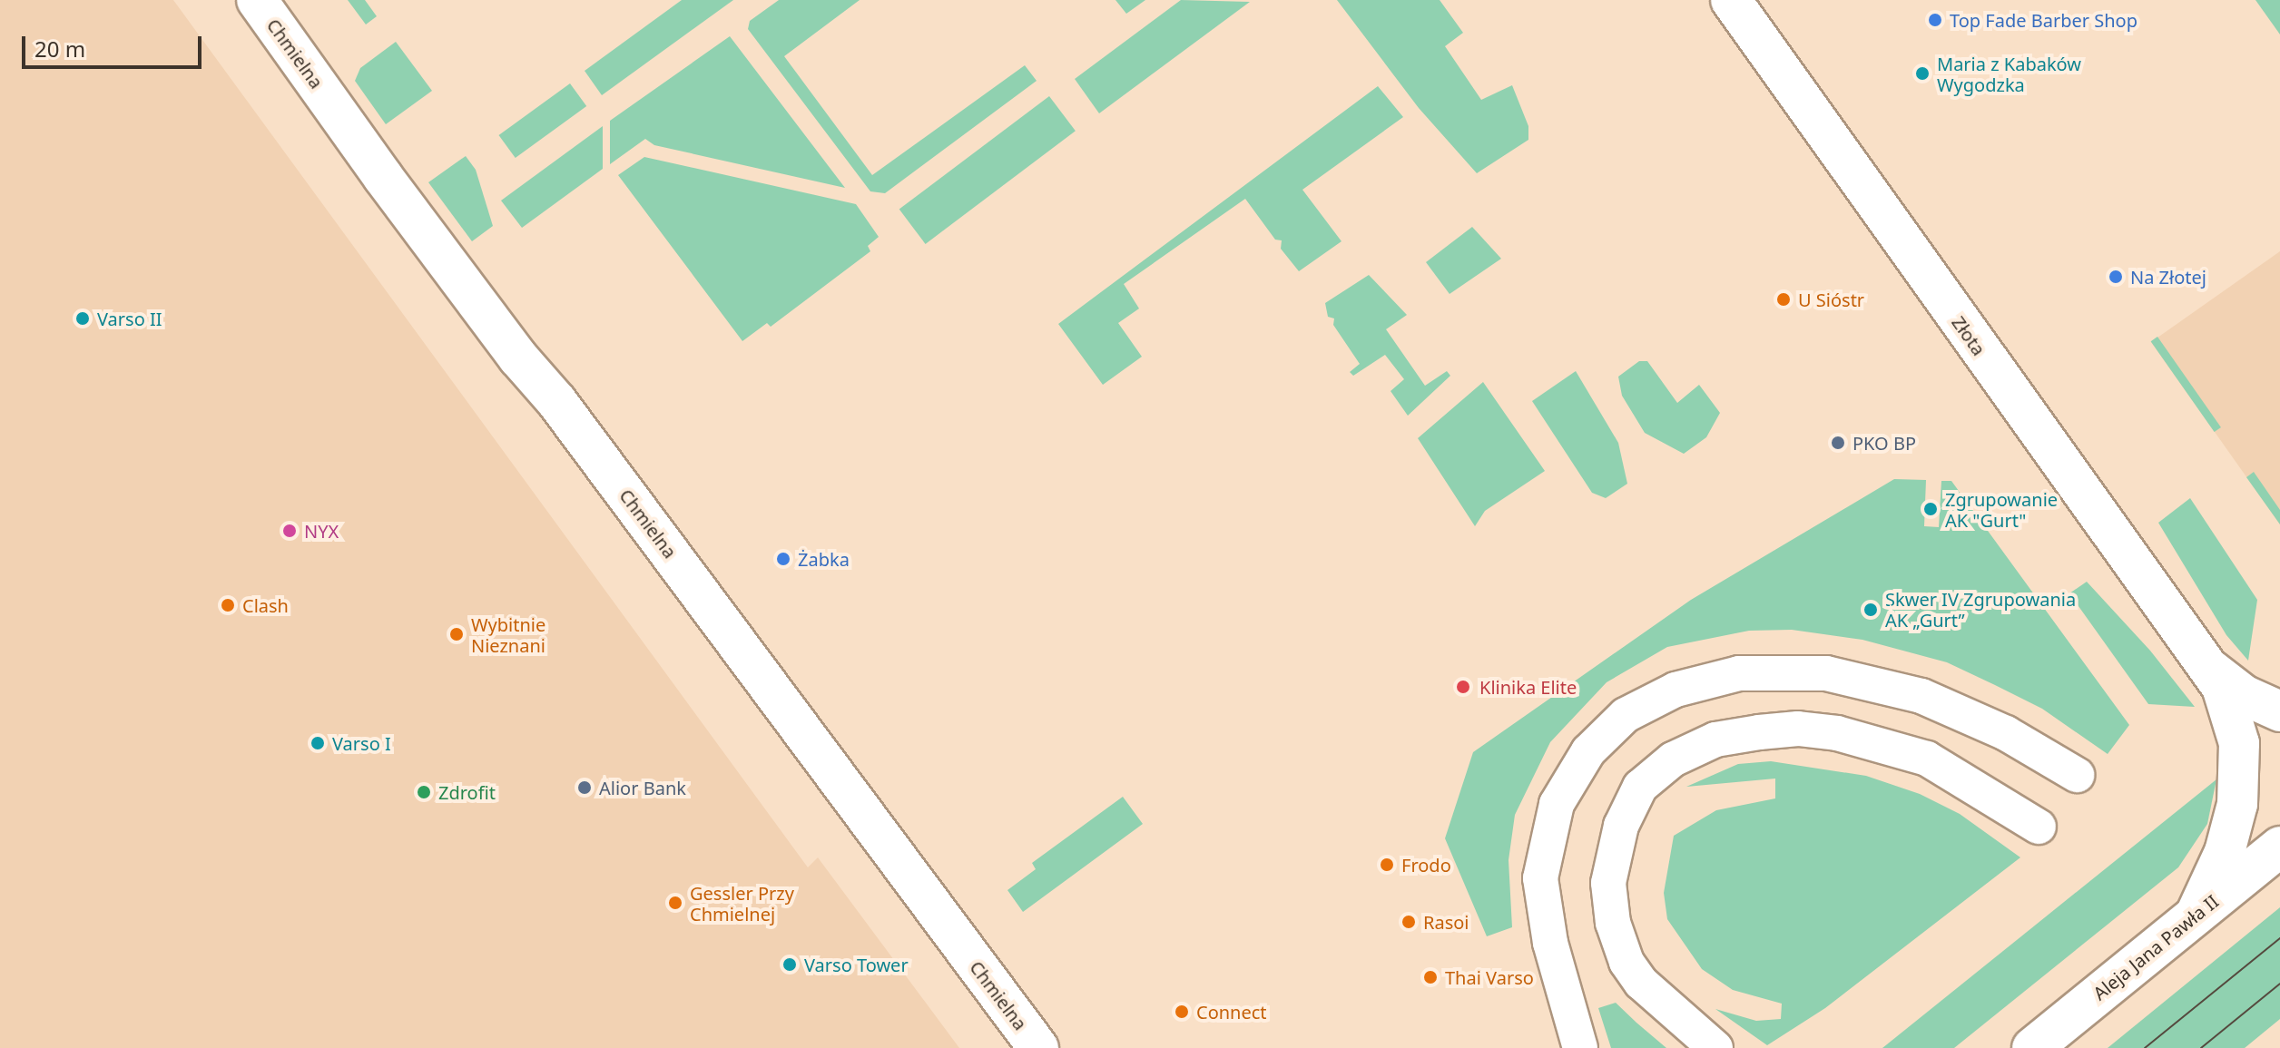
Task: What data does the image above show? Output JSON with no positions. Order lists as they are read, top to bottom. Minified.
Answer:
{"streets":{"street":["Chmielna","Złota","Aleja Jana Pawła II"]},"crossings":[["Złota","Aleja Jana Pawła II"]],"places":["Top Fade Barber Shop","Maria z Kabaków Wygodzka","Na Złotej","U Sióstr","Varso II","PKO BP","Zgrupowanie AK \"Gurt\"","NYX","Żabka","Clash","Skwer IV Zgrupowania AK „Gurt”","Wybitnie Nieznani","Klinika Elite","Varso I","Alior Bank","Zdrofit","Frodo","Gessler Przy Chmielnej","Rasoi","Varso Tower","Thai Varso","Connect"],"scale_bar":"20 m"}
